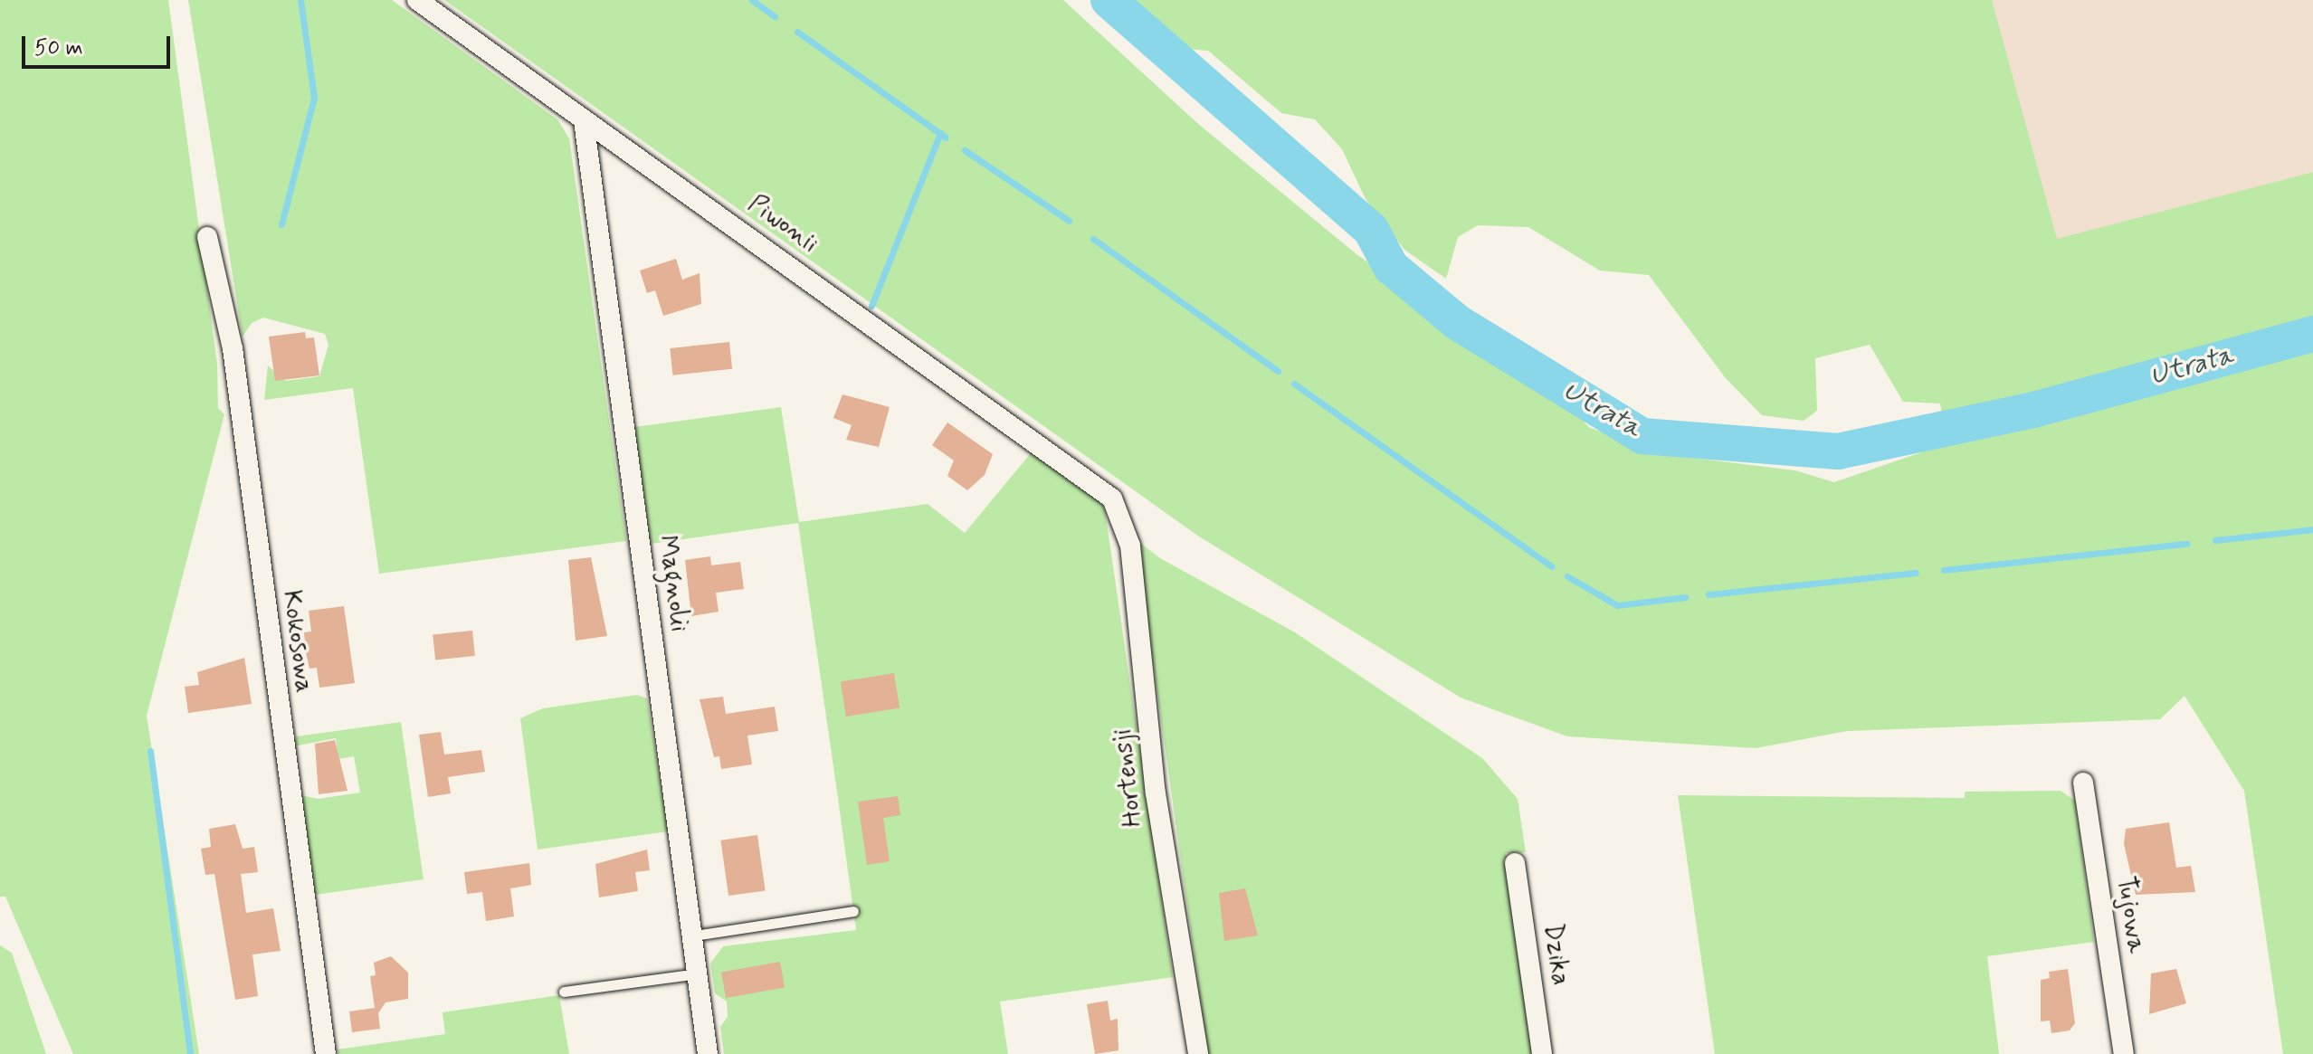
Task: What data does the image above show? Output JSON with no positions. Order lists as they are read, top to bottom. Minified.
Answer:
{"streets":{"street":["Piwonii","Magnolii","Kokosowa","Hortensji","Tujowa","Dzika"]},"crossings":[["Piwonii","Magnolii"],["Piwonii","Hortensji"]],"water":["Utrata"],"scale_bar":"50 m"}
